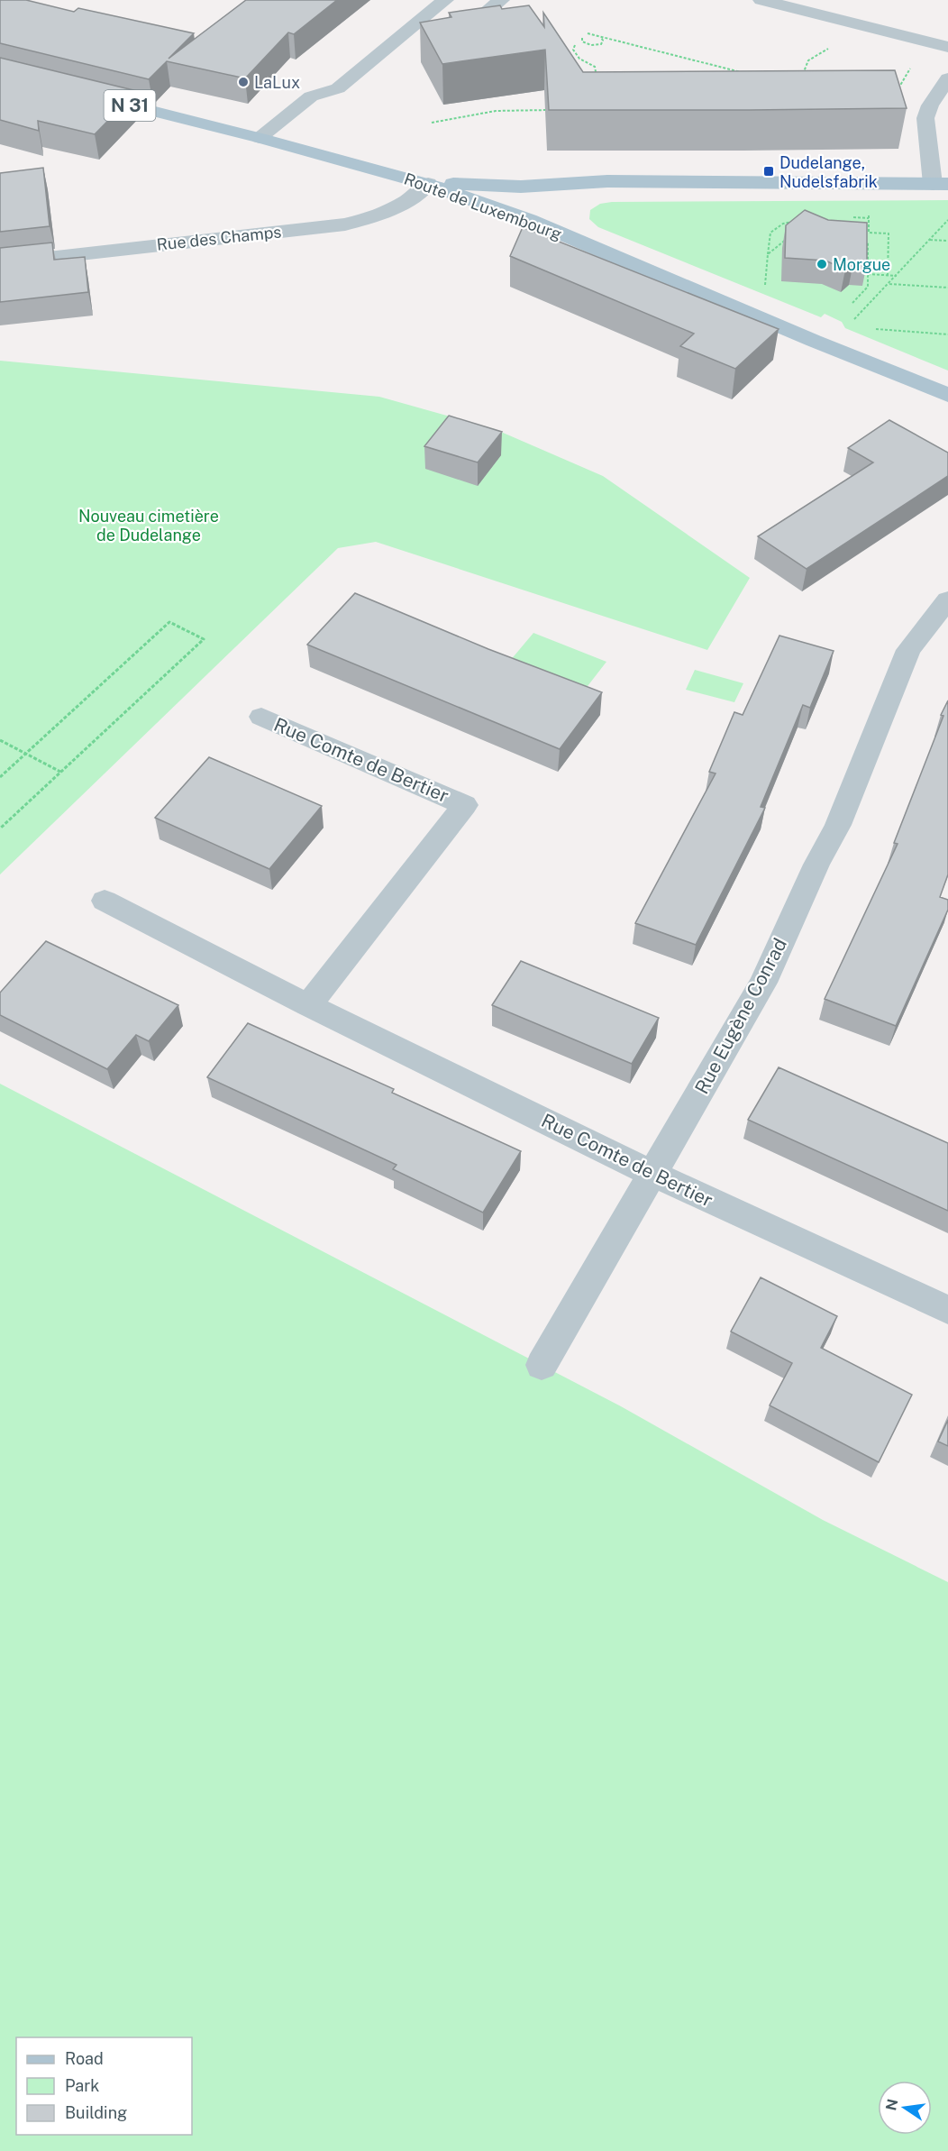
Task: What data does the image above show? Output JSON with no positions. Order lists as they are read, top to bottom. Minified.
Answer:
{"streets":{"main road":["N 31","Route de Luxembourg"],"street":["Rue des Champs","Rue Comte de Bertier","Rue Eugène Conrad"]},"crossings":[["Route de Luxembourg","Rue des Champs"],["Rue Comte de Bertier","Rue Eugène Conrad"]],"parks":["Nouveau cimetière de Dudelange"],"places":{"other":["LaLux","Morgue"],"transit":["Dudelange, Nudelsfabrik"]},"legend":["Road","Park","Building"],"north":"left"}
